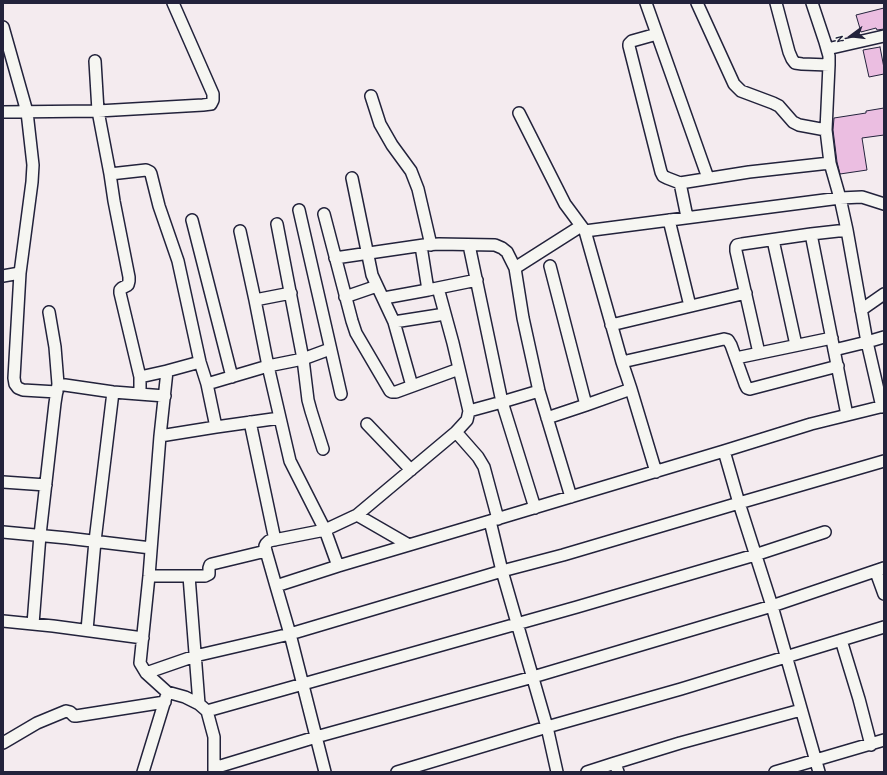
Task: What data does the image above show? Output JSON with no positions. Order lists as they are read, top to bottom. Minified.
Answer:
{"north":"left"}
